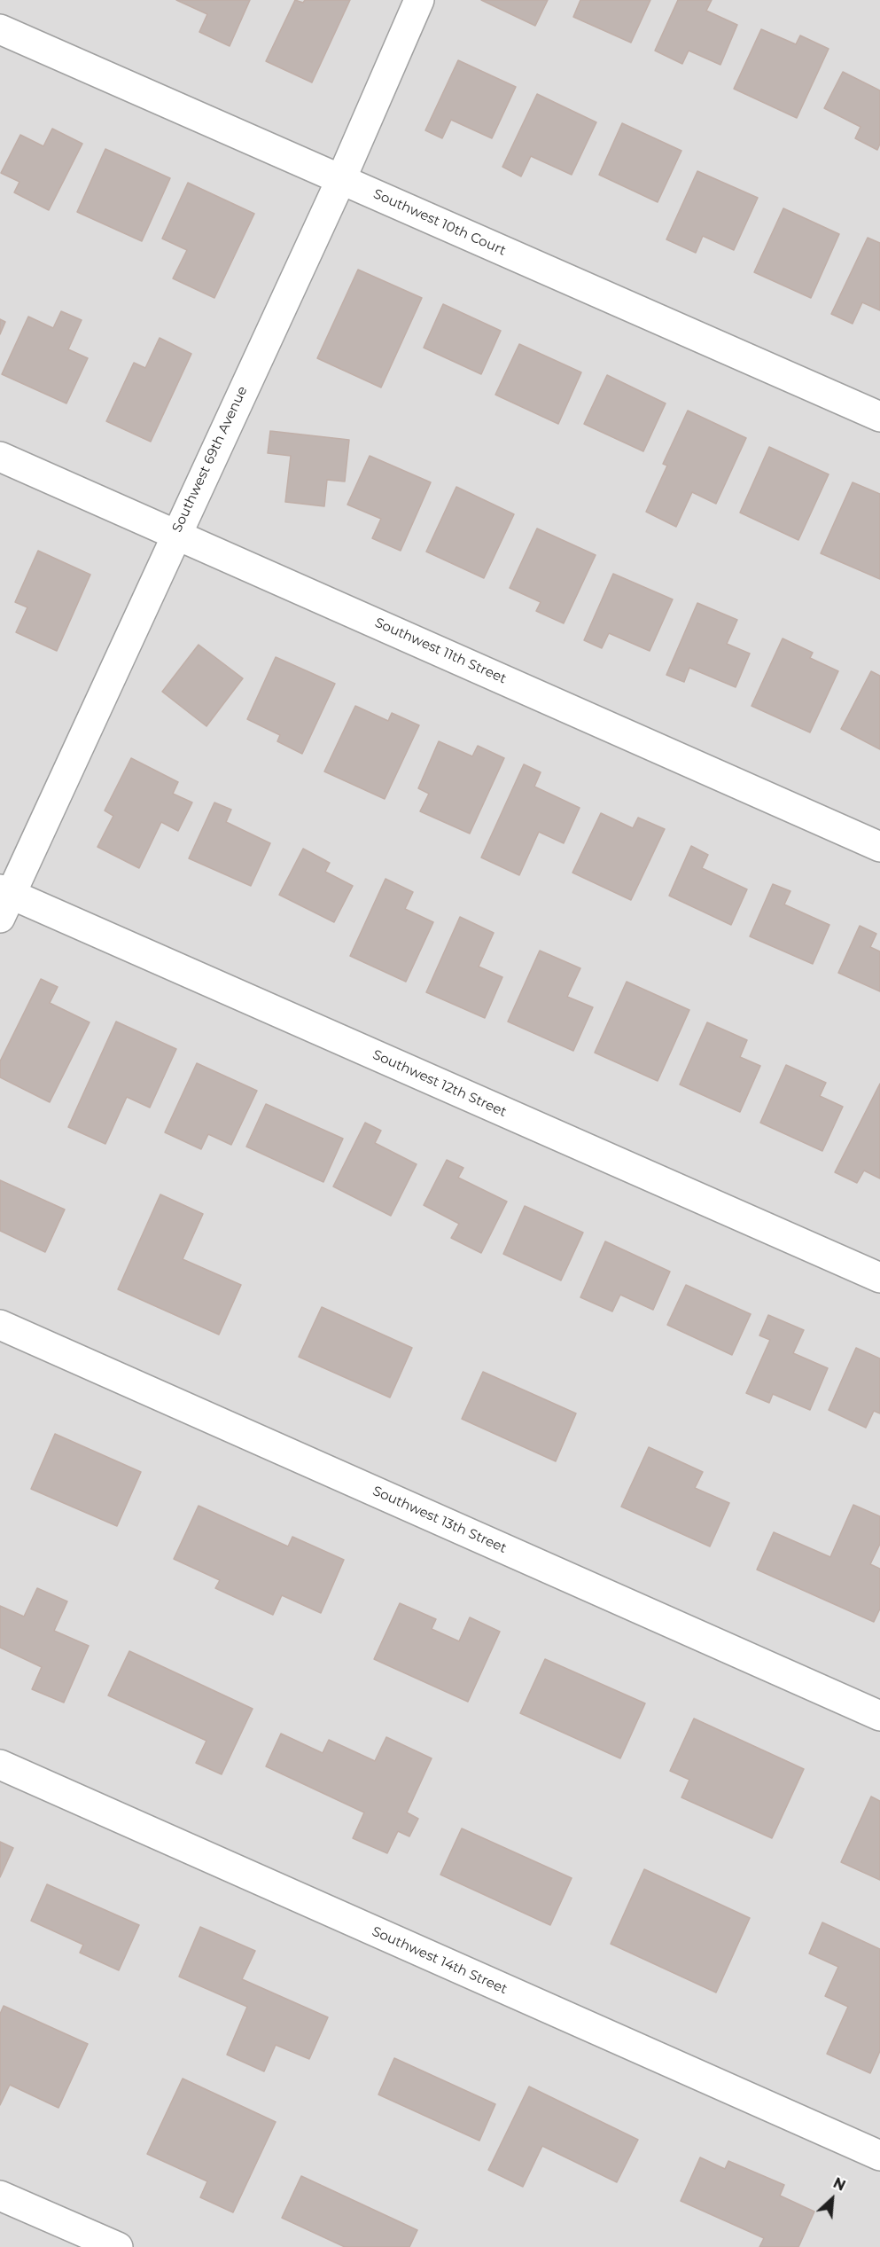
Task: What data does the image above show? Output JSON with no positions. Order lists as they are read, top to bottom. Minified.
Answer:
{"streets":{"street":["Southwest 10th Court","Southwest 69th Avenue","Southwest 11th Street","Southwest 12th Street","Southwest 13th Street","Southwest 14th Street"]},"crossings":[["Southwest 10th Court","Southwest 69th Avenue"],["Southwest 69th Avenue","Southwest 11th Street"],["Southwest 69th Avenue","Southwest 12th Street"]],"north":"top right"}
